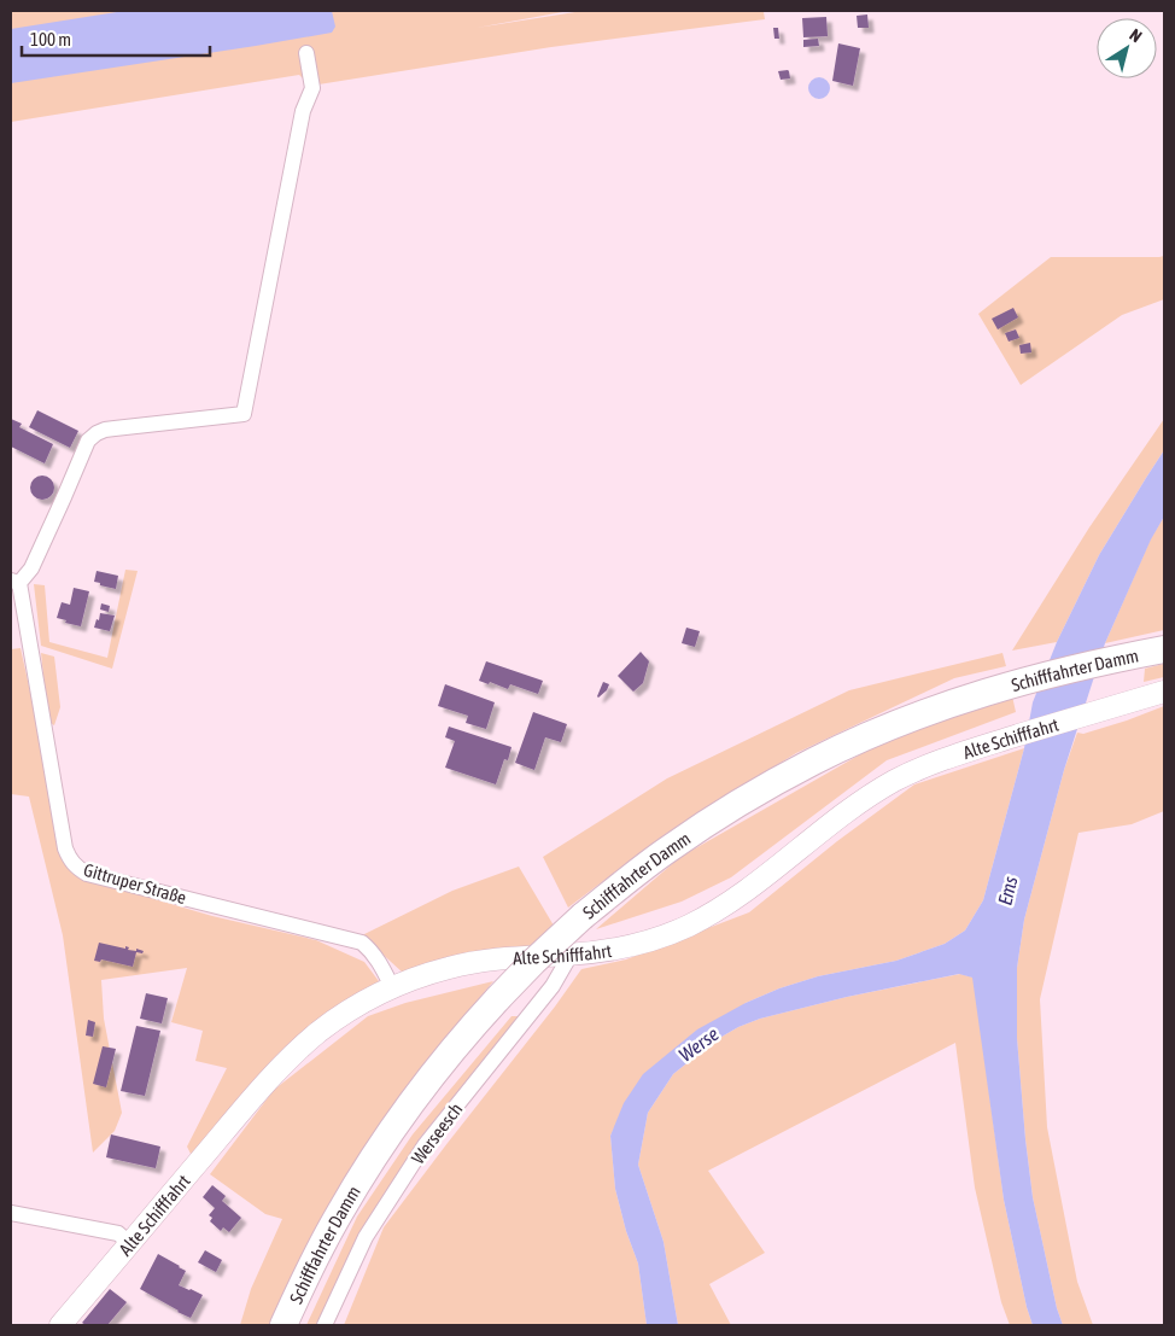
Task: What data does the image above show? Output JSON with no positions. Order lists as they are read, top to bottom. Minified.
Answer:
{"streets":{"highway":["Schifffahrter Damm"],"street":["Alte Schifffahrt","Gittruper Straße","Werseesch"]},"crossings":[["Alte Schifffahrt","Gittruper Straße"],["Alte Schifffahrt","Werseesch"]],"water":["Ems","Werse"],"scale_bar":"100 m","north":"top right"}
